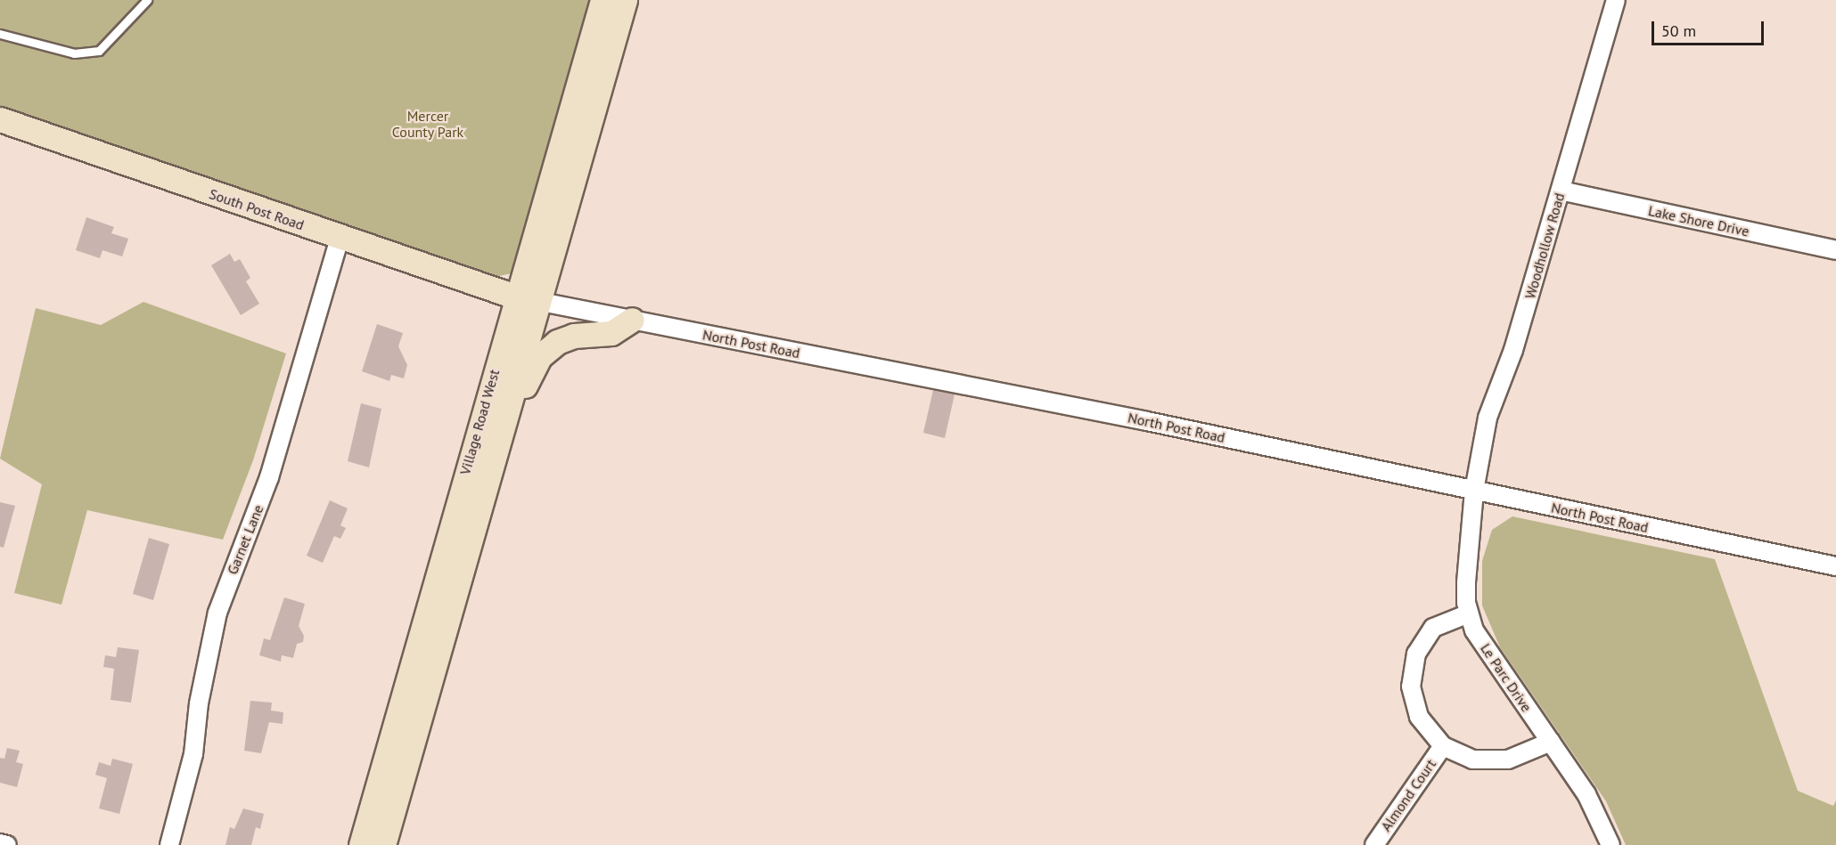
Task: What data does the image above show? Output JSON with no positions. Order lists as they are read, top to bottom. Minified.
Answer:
{"streets":{"main road":["South Post Road","Village Road West"],"street":["Lake Shore Drive","Woodhollow Road","North Post Road","Garnet Lane","Le Parc Drive","Almond Court"]},"crossings":[["South Post Road","North Post Road"],["South Post Road","Village Road West"],["South Post Road","Garnet Lane"],["Lake Shore Drive","Woodhollow Road"],["Woodhollow Road","North Post Road"],["Woodhollow Road","Le Parc Drive"],["North Post Road","Village Road West"],["North Post Road","Le Parc Drive"]],"parks":["Mercer County Park"],"scale_bar":"50 m"}
